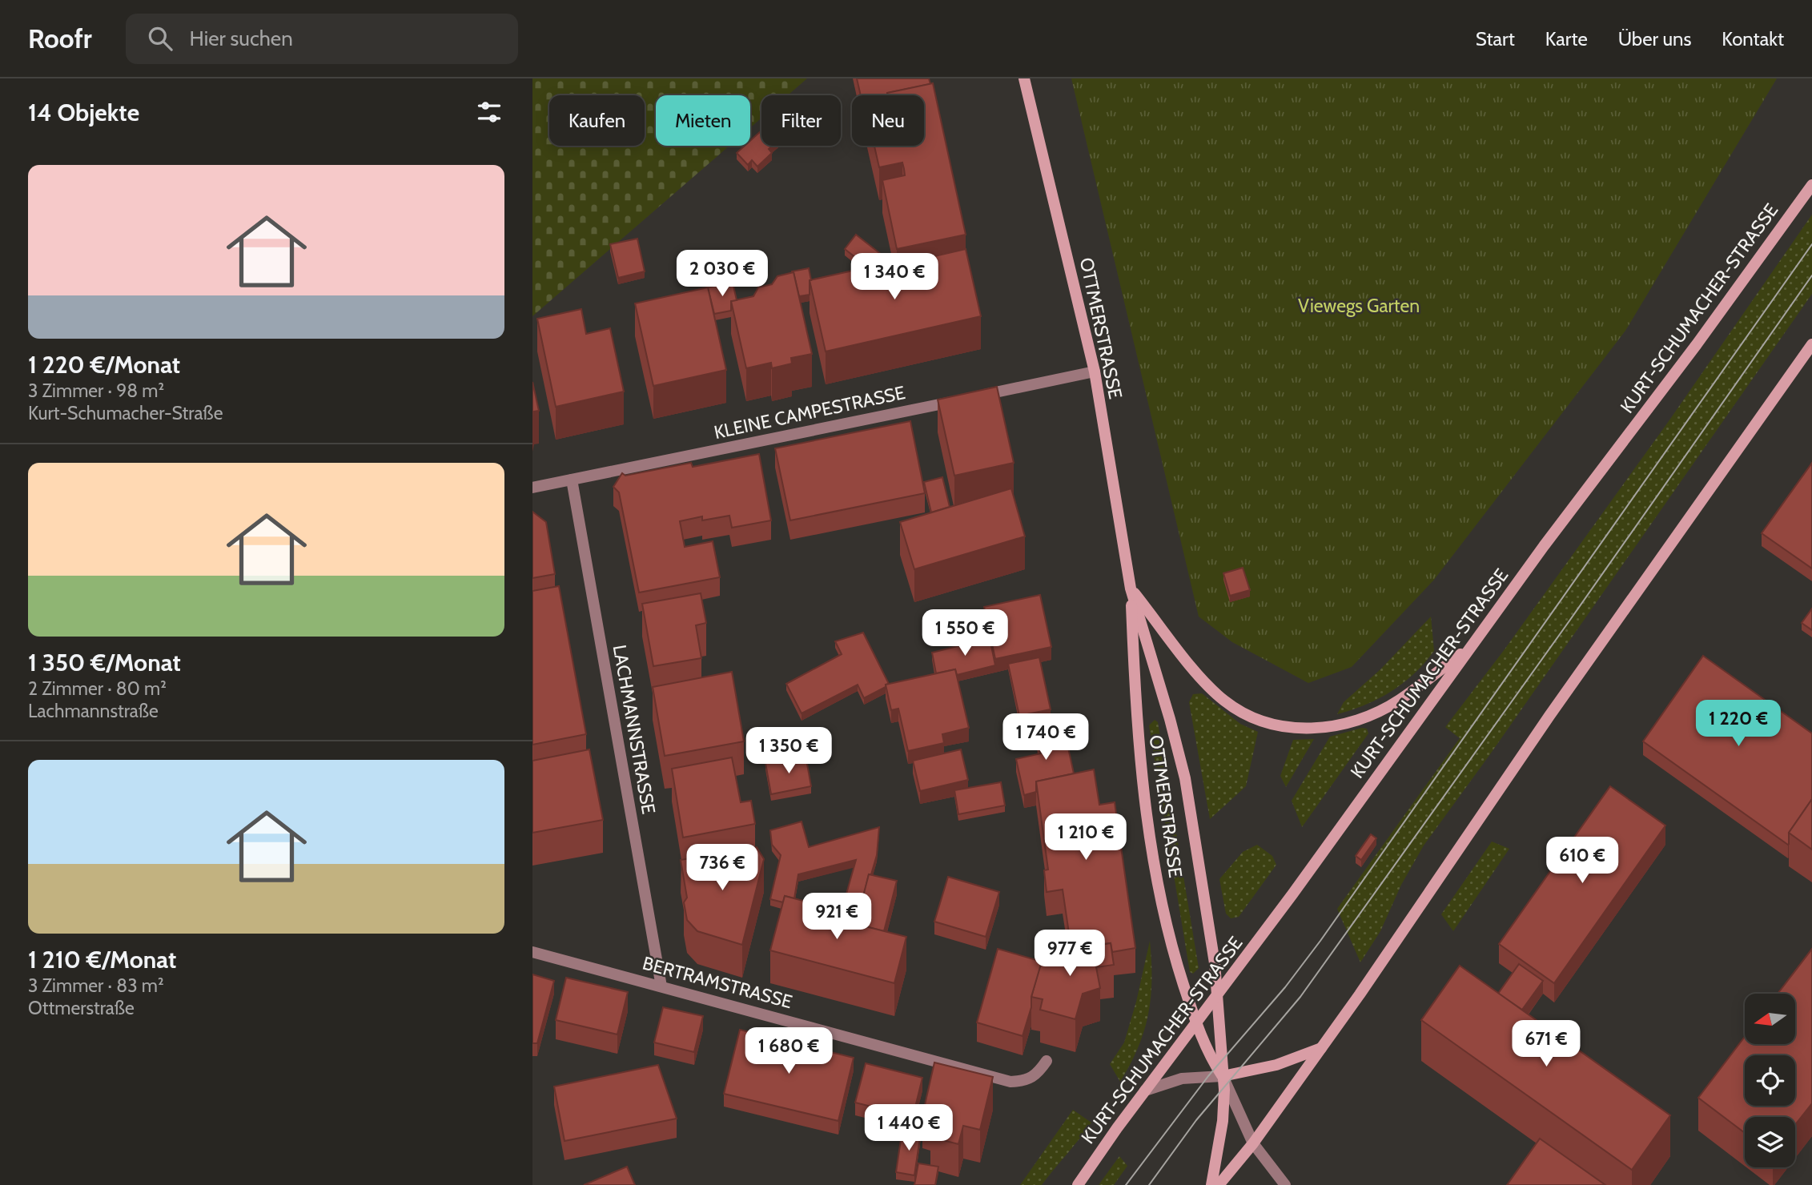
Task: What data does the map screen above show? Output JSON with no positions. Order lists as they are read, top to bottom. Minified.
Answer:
{"streets":{"main road":["KURT-SCHUMACHER-STRASSE","OTTMERSTRASSE"],"street":["KLEINE CAMPESTRASSE","LACHMANNSTRASSE","BERTRAMSTRASSE"]},"crossings":[["KURT-SCHUMACHER-STRASSE","OTTMERSTRASSE"],["OTTMERSTRASSE","KLEINE CAMPESTRASSE"],["KLEINE CAMPESTRASSE","LACHMANNSTRASSE"],["LACHMANNSTRASSE","BERTRAMSTRASSE"]],"parks":["Viewegs Garten"],"north":"left","page":{"header":"Roofr","search":"Hier suchen","nav":["Start","Karte","Über uns","Kontakt"],"heading":"14 Objekte","chip":["Kaufen","Mieten","Filter","Neu"],"list":[{"name":"1 220 €/Monat","note":"3 Zimmer · 98 m² · Kurt-Schumacher-Straße"},{"name":"1 350 €/Monat","note":"2 Zimmer · 80 m² · Lachmannstraße"},{"name":"1 210 €/Monat","note":"3 Zimmer · 83 m² · Ottmerstraße"}],"price":["2 030 €","1 340 €","1 550 €","1 220 €","1 740 €","1 350 €","1 210 €","610 €","736 €","921 €","977 €","671 €","1 680 €","1 440 €"]}}
